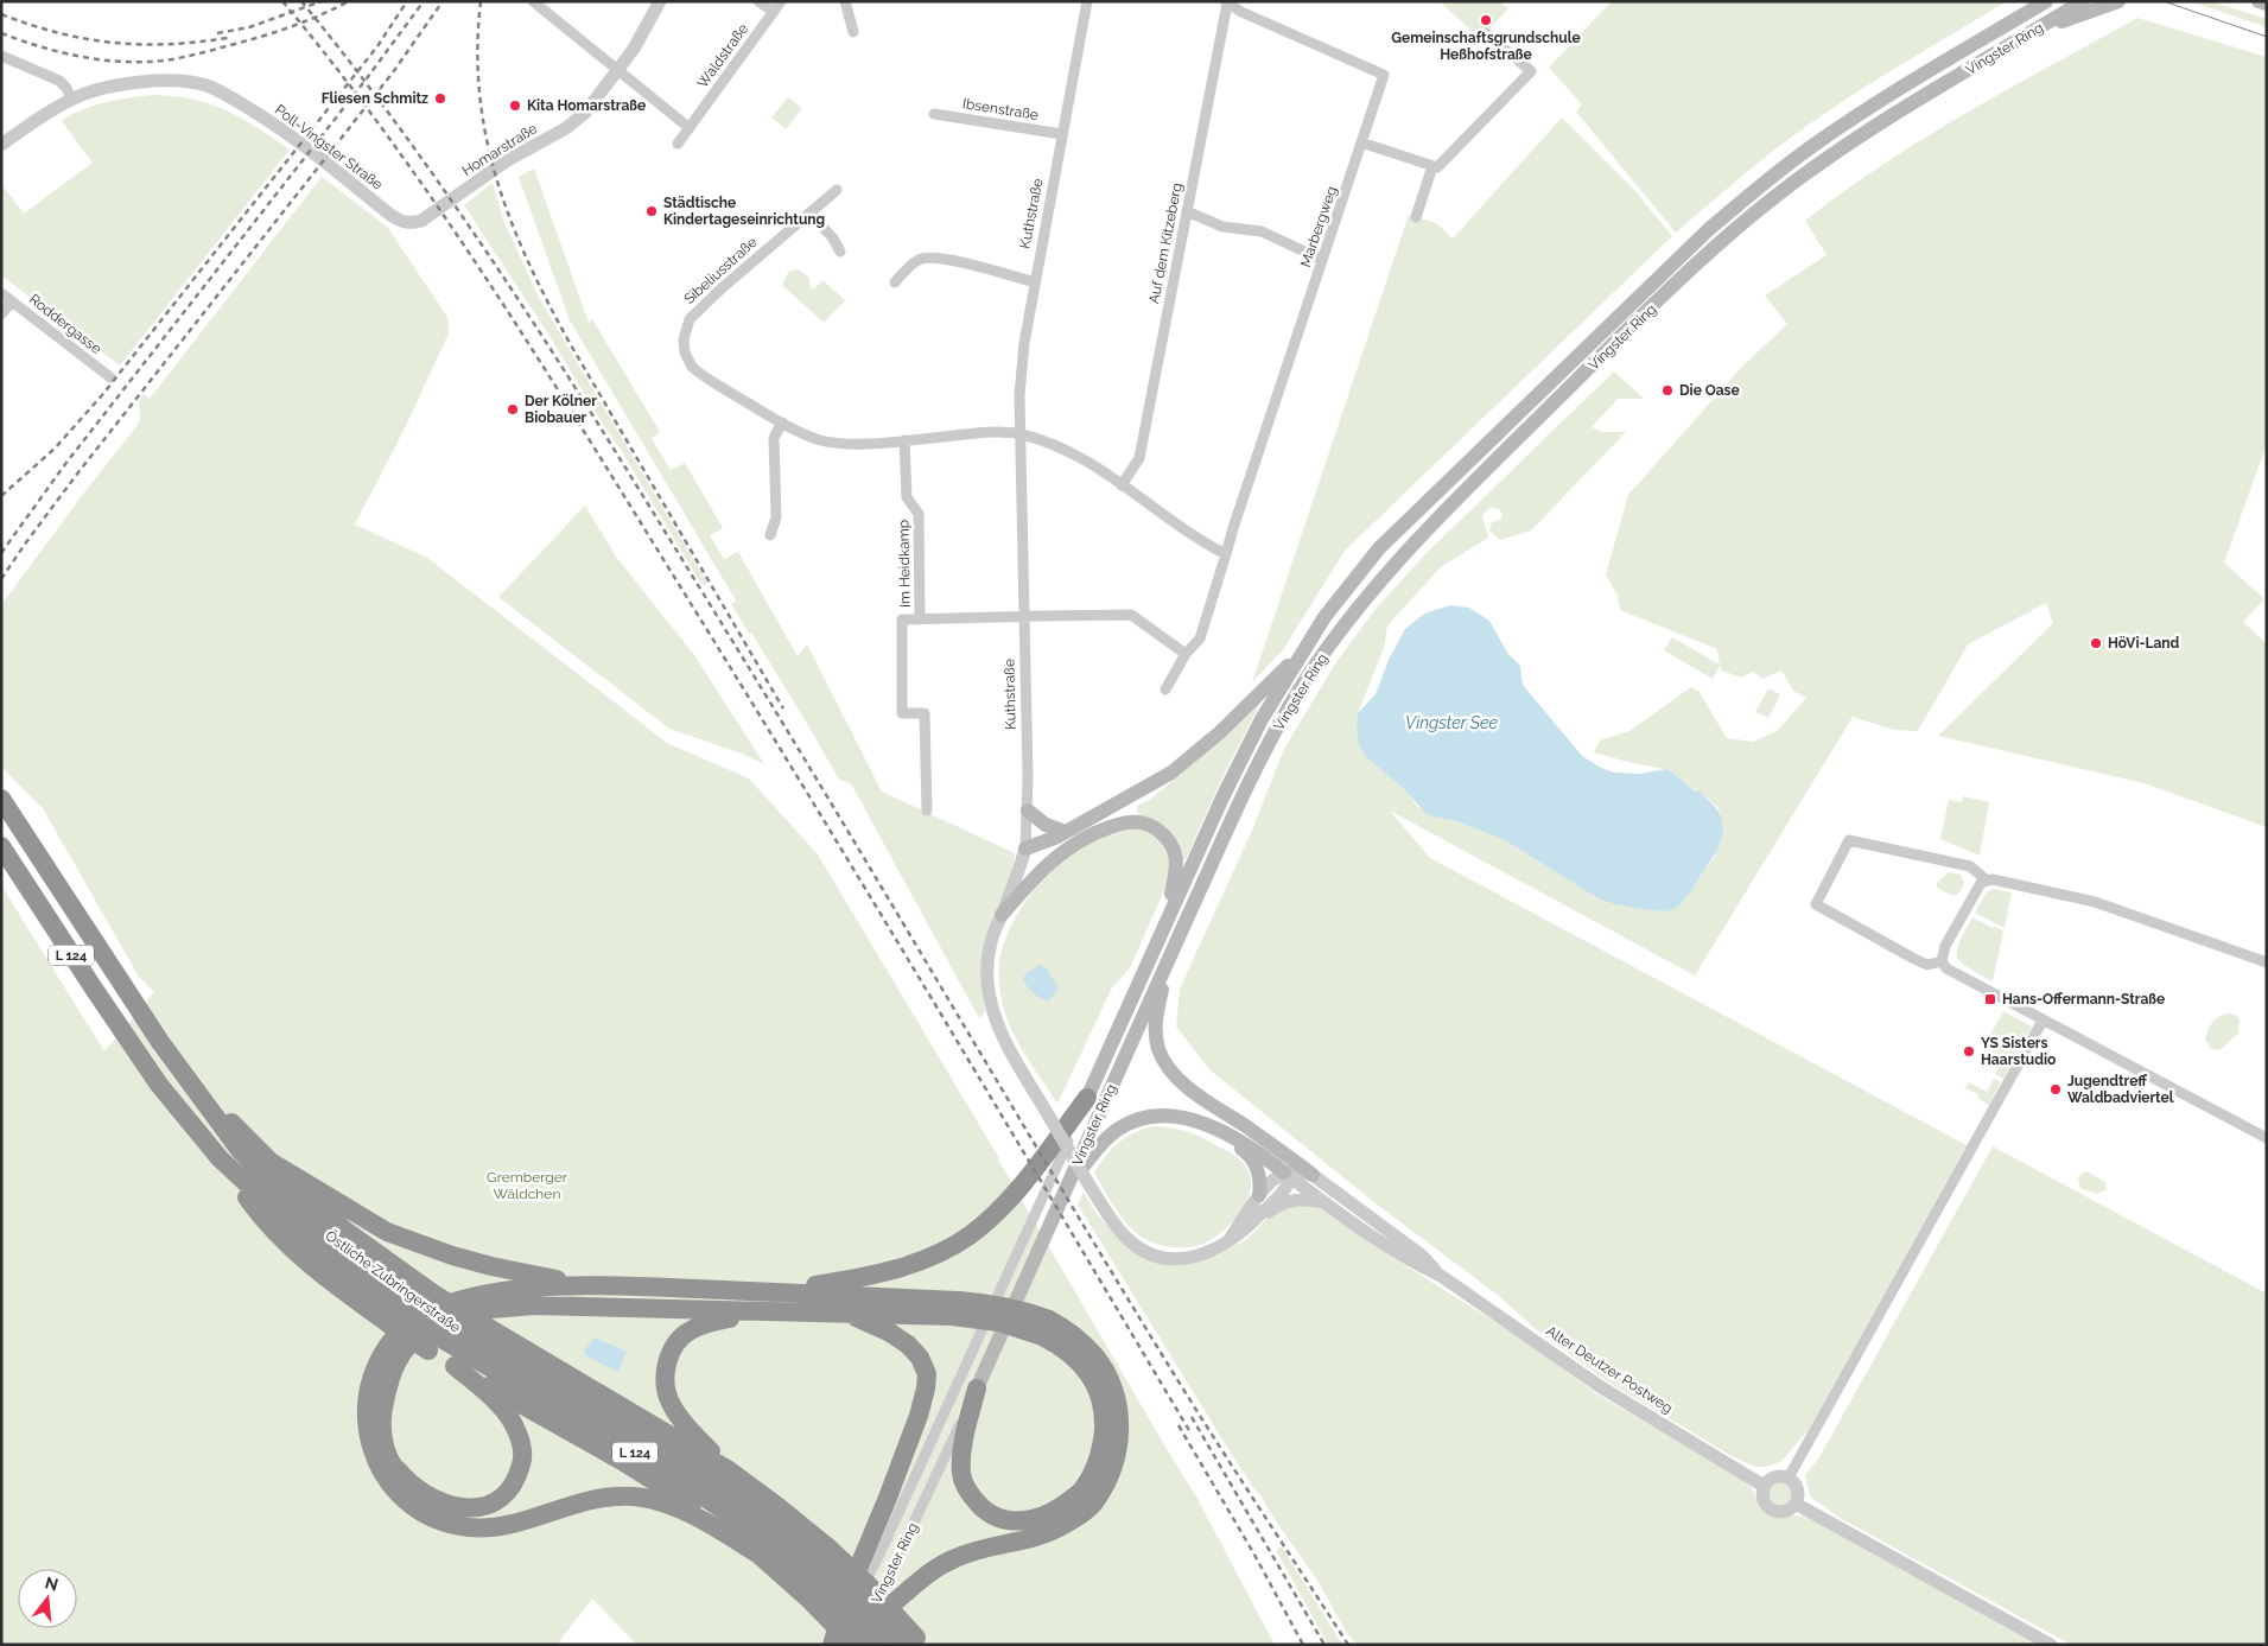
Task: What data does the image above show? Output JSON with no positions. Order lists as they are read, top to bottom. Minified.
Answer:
{"streets":{"highway":["L 124","Östliche Zubringerstraße"],"main road":["Vingster Ring"],"street":["Waldstraße","Ibsenstraße","Poll-Vingster Straße","Homarstraße","Kuthstraße","Marbergweg","Auf dem Kitzeberg","Sibeliusstraße","Roddergasse","Im Heidkamp","Alter Deutzer Postweg"]},"crossings":[["Ibsenstraße","Kuthstraße"],["Poll-Vingster Straße","Homarstraße"],["Kuthstraße","Sibeliusstraße"],["Kuthstraße","Im Heidkamp"],["Kuthstraße","Alter Deutzer Postweg"],["Marbergweg","Auf dem Kitzeberg"],["Marbergweg","Im Heidkamp"],["Sibeliusstraße","Im Heidkamp"],["L 124","Östliche Zubringerstraße"]],"water":["Vingster See"],"parks":["Gremberger Wäldchen"],"places":{"other":["Gemeinschaftsgrundschule Heßhofstraße","Fliesen Schmitz","Kita Homarstraße","Städtische Kindertageseinrichtung","Die Oase","Der Kölner Biobauer","HöVi-Land","YS Sisters Haarstudio","Jugendtreff Waldbadviertel"],"transit":["Hans-Offermann-Straße"]},"north":"top"}
